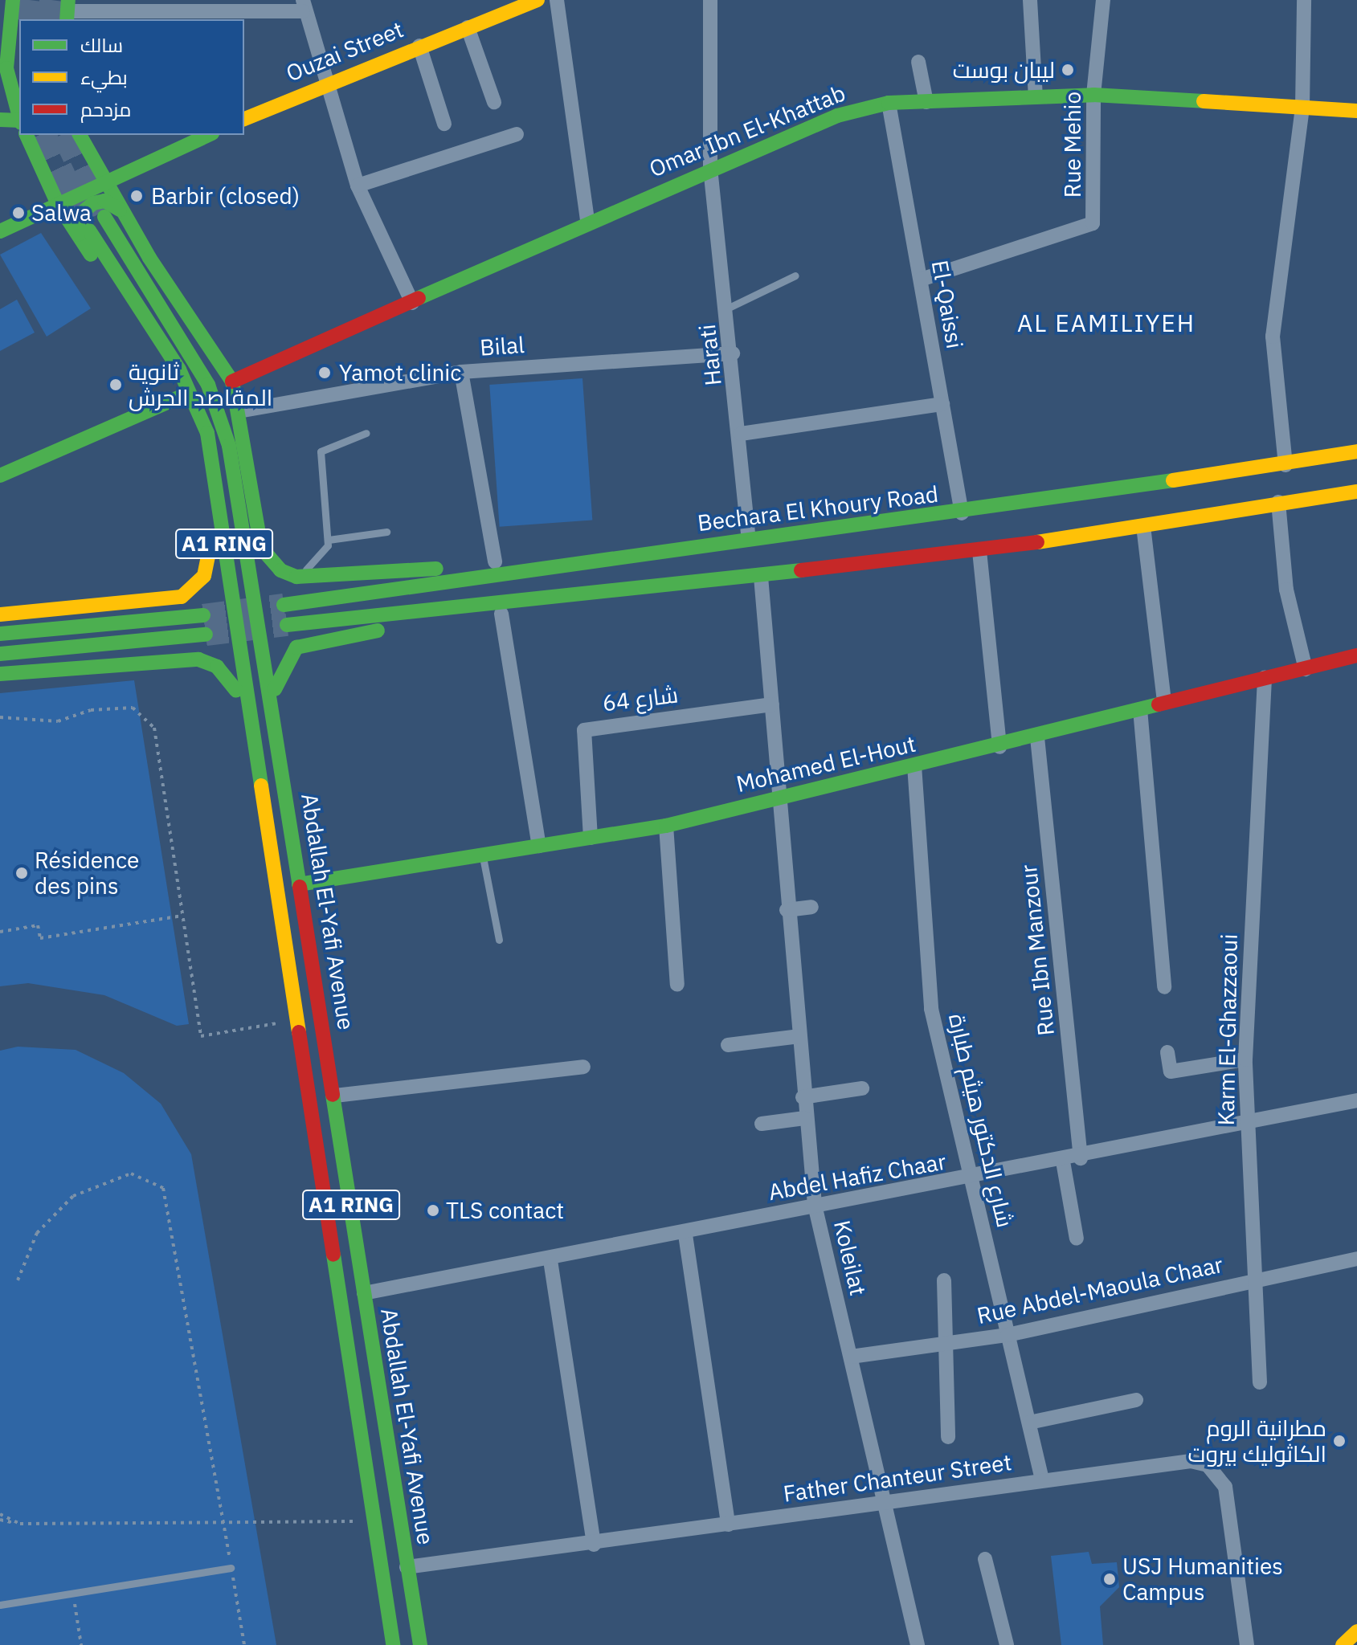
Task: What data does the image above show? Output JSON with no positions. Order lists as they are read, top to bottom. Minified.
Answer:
{"streets":{"main road":["Ouzai Street","Omar Ibn El-Khattab","Bechara El Khoury Road","A1 RING","Mohamed El-Hout","Abdallah El-Yafi Avenue"],"street":["Rue Mehio","El-Qaissi","Bilal","Harati","شارع 64","Rue Ibn Manzour","Karm El-Ghazzaoui","شارع الدكتور هيثم طبارة","Abdel Hafiz Chaar","Koleilat","Rue Abdel-Maoula Chaar","Father Chanteur Street"]},"crossings":[["Omar Ibn El-Khattab","Rue Mehio"],["Omar Ibn El-Khattab","El-Qaissi"],["Omar Ibn El-Khattab","Harati"],["Rue Mehio","El-Qaissi"],["El-Qaissi","Bechara El Khoury Road"],["Bilal","Harati"],["Harati","Bechara El Khoury Road"],["شارع 64","Mohamed El-Hout"],["Mohamed El-Hout","Abdallah El-Yafi Avenue"],["Mohamed El-Hout","Rue Ibn Manzour"],["Mohamed El-Hout","Karm El-Ghazzaoui"],["Mohamed El-Hout","شارع الدكتور هيثم طبارة"],["Mohamed El-Hout","Koleilat"],["Abdallah El-Yafi Avenue","Abdel Hafiz Chaar"],["Abdallah El-Yafi Avenue","Father Chanteur Street"],["Rue Ibn Manzour","Abdel Hafiz Chaar"],["Karm El-Ghazzaoui","Abdel Hafiz Chaar"],["Karm El-Ghazzaoui","Rue Abdel-Maoula Chaar"],["شارع الدكتور هيثم طبارة","Abdel Hafiz Chaar"],["شارع الدكتور هيثم طبارة","Rue Abdel-Maoula Chaar"],["شارع الدكتور هيثم طبارة","Father Chanteur Street"],["Abdel Hafiz Chaar","Koleilat"],["Koleilat","Rue Abdel-Maoula Chaar"],["Koleilat","Father Chanteur Street"]],"districts":["AL EAMILIYEH"],"places":["ليبان بوست","Barbir (closed)","Salwa","Yamot clinic","ثانوية المقاصد الحرش","Résidence des pins","TLS contact","مطرانية الروم الكاثوليك بيروت","USJ Humanities Campus"],"legend":["سالك","بطيء","مزدحم"]}
